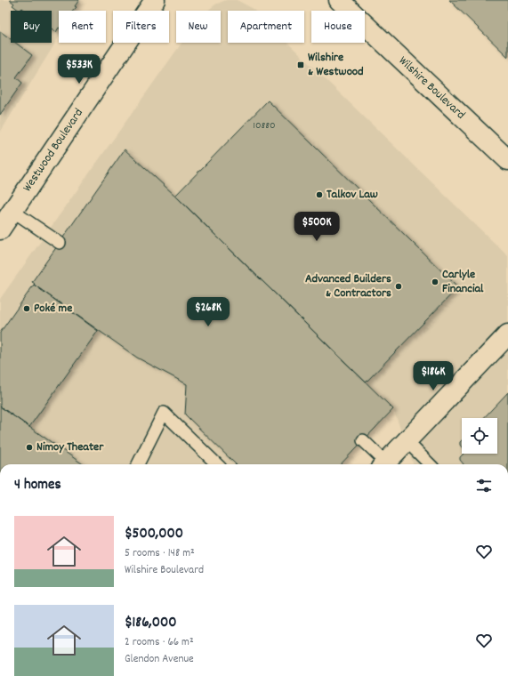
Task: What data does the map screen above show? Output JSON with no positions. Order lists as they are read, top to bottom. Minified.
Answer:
{"streets":{"main road":["Wilshire Boulevard","Westwood Boulevard"]},"places":{"transit":["Wilshire & Westwood"],"other":["Talkov Law","Carlyle Financial","Advanced Builders & Contractors","Poké me","Nimoy Theater"]},"house_numbers":["10880"],"page":{"chip":["Buy","Rent","Filters","New","Apartment","House"],"price":["$533K","$500K","$268K","$186K"],"heading":"4 homes","list":[{"name":"$500,000","note":"5 rooms · 148 m² · Wilshire Boulevard"},{"name":"$186,000","note":"2 rooms · 66 m² · Glendon Avenue"}]}}
